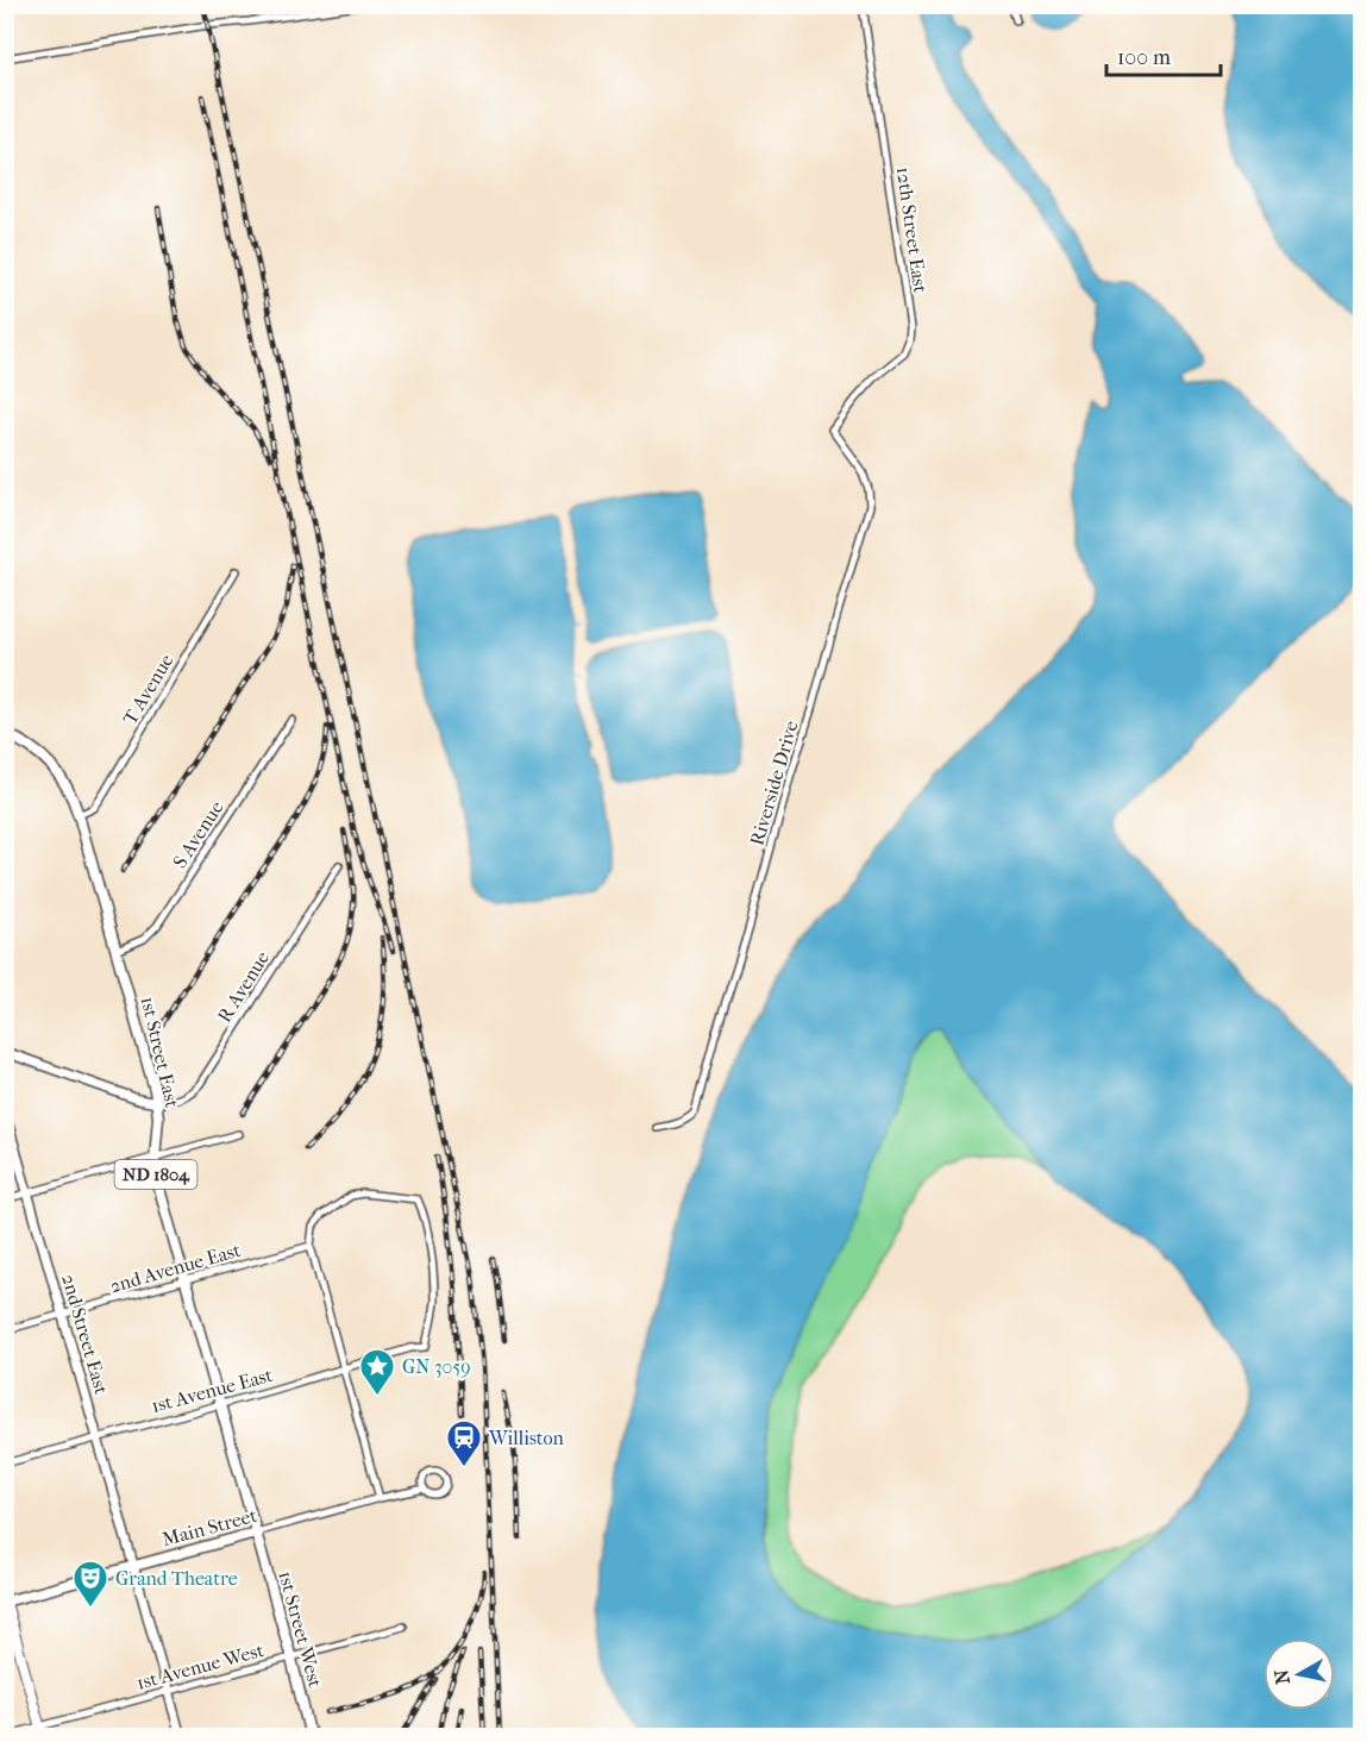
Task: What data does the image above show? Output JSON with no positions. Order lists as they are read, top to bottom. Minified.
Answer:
{"streets":{"main road":["1st Street East","ND 1804","Main Street","1st Street West"],"street":["12th Street East","T Avenue","Riverside Drive","S Avenue","R Avenue","2nd Avenue East","2nd Street East","1st Avenue East","1st Avenue West"]},"crossings":[["12th Street East","Riverside Drive"],["T Avenue","1st Street East"],["S Avenue","1st Street East"],["R Avenue","1st Street East"],["1st Street East","2nd Avenue East"],["1st Street East","1st Avenue East"],["1st Street East","Main Street"],["1st Street East","1st Street West"],["2nd Avenue East","2nd Street East"],["2nd Avenue East","1st Avenue East"],["2nd Street East","1st Avenue East"],["2nd Street East","Main Street"],["2nd Street East","1st Avenue West"],["Main Street","1st Street West"],["1st Street West","1st Avenue West"]],"places":{"place":["GN 3059"],"station":["Williston"],"theatre":["Grand Theatre"]},"scale_bar":"100 m","north":"left"}
